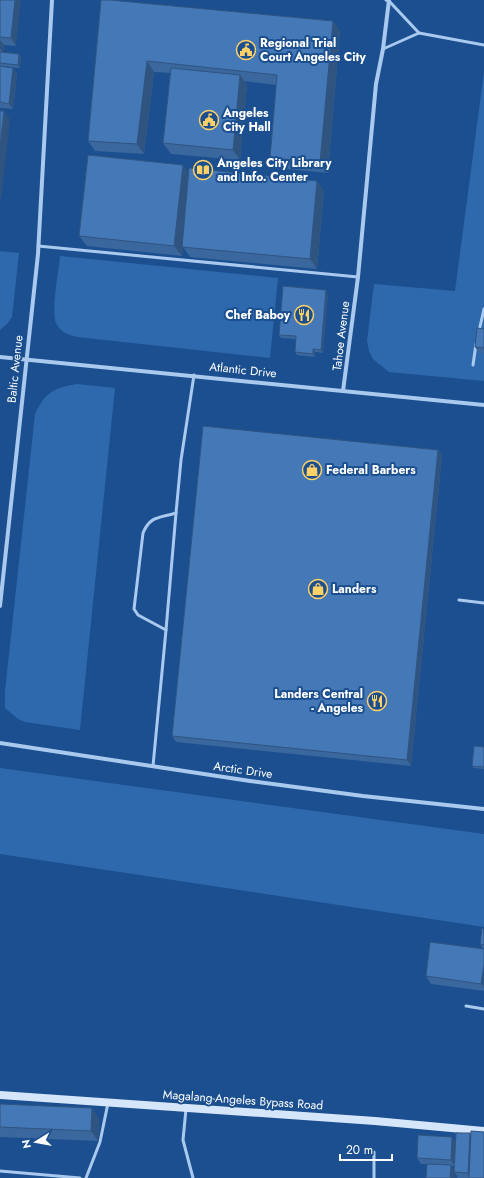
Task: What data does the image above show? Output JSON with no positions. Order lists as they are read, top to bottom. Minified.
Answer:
{"streets":{"street":["Tahoe Avenue","Baltic Avenue","Atlantic Drive","Arctic Drive","Magalang-Angeles Bypass Road"]},"crossings":[["Tahoe Avenue","Atlantic Drive"],["Baltic Avenue","Atlantic Drive"]],"places":{"public building":["Regional Trial Court Angeles City","Angeles City Hall"],"library":["Angeles City Library and Info. Center"],"restaurant":["Chef Baboy","Landers Central - Angeles"],"shop":["Federal Barbers","Landers"]},"scale_bar":"20 m","north":"left"}
